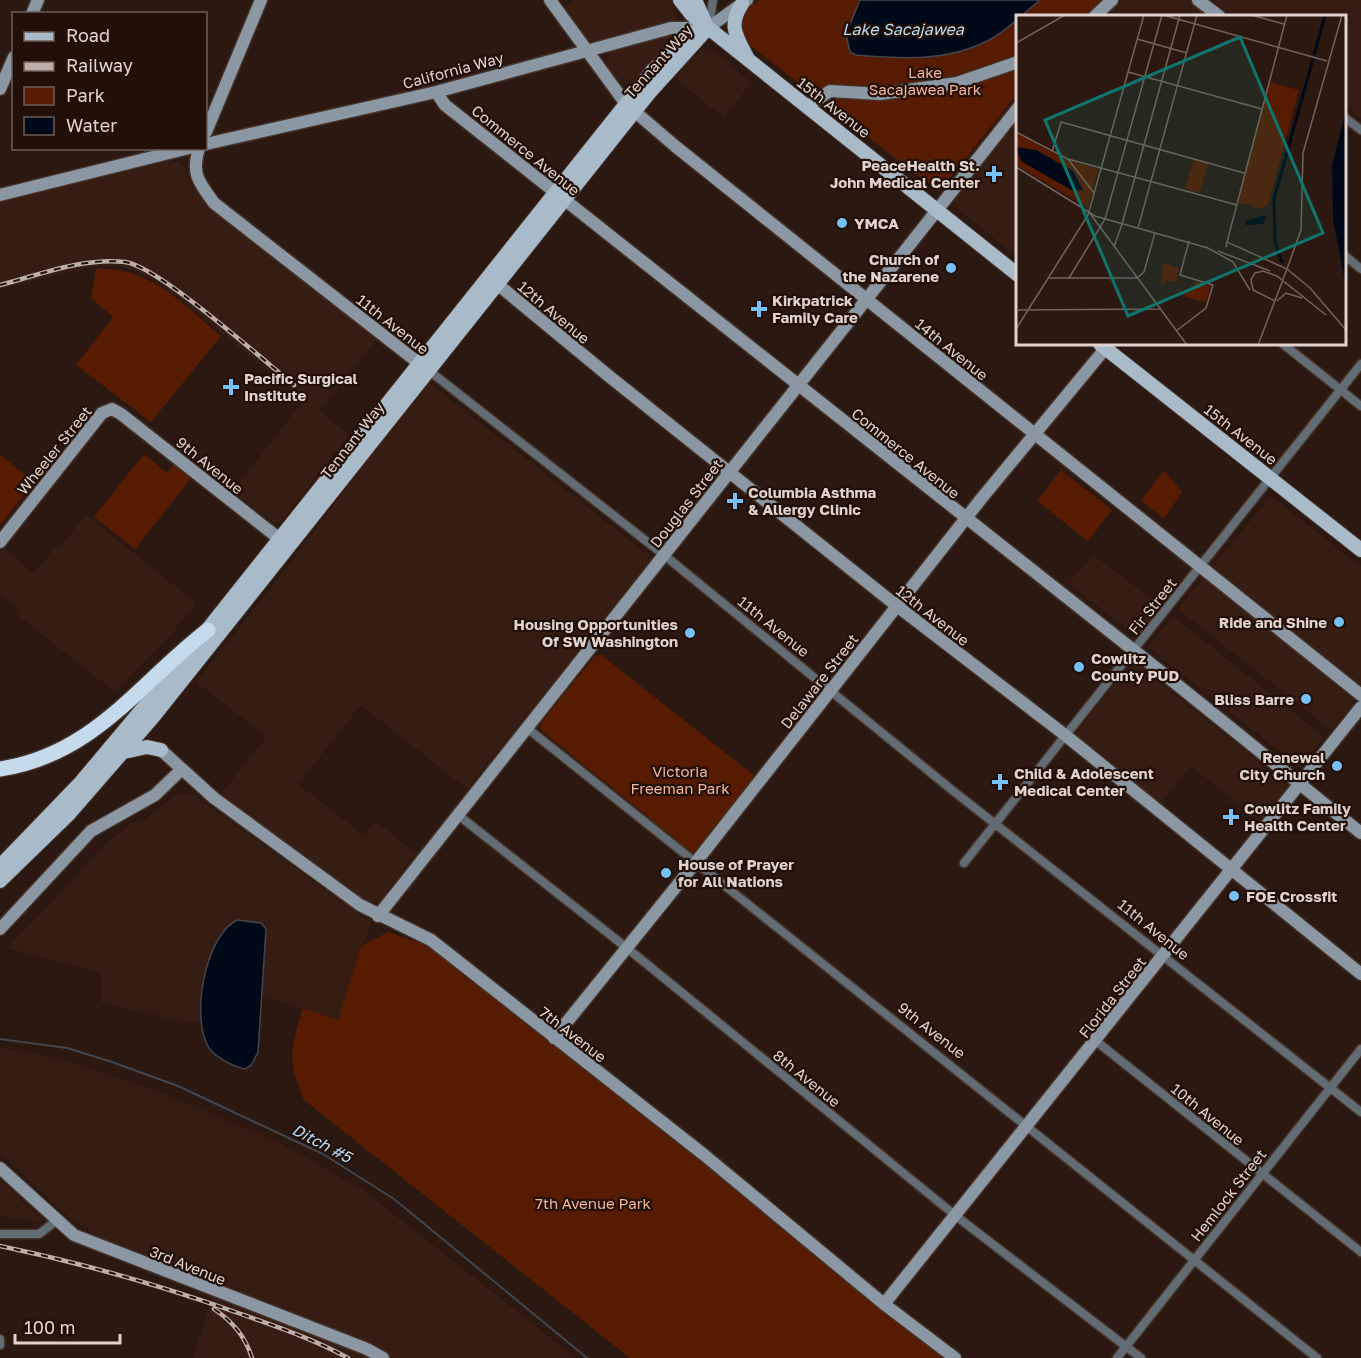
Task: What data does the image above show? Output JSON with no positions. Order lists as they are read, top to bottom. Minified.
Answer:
{"streets":{"main road":["Tennant Way","15th Avenue"],"street":["California Way","Commerce Avenue","12th Avenue","11th Avenue","14th Avenue","Wheeler Street","9th Avenue","Douglas Street","Fir Street","Delaware Street","Florida Street","7th Avenue","8th Avenue","10th Avenue","Hemlock Street","3rd Avenue"]},"crossings":[["Tennant Way","California Way"],["Tennant Way","15th Avenue"],["Tennant Way","Commerce Avenue"],["Tennant Way","12th Avenue"],["Tennant Way","11th Avenue"],["Tennant Way","14th Avenue"],["Tennant Way","9th Avenue"],["California Way","15th Avenue"],["California Way","Commerce Avenue"],["California Way","14th Avenue"],["15th Avenue","Douglas Street"],["15th Avenue","Fir Street"],["15th Avenue","Delaware Street"],["Commerce Avenue","Douglas Street"],["Commerce Avenue","Fir Street"],["Commerce Avenue","Delaware Street"],["Commerce Avenue","Florida Street"],["12th Avenue","Douglas Street"],["12th Avenue","Fir Street"],["12th Avenue","Delaware Street"],["12th Avenue","Florida Street"],["11th Avenue","Douglas Street"],["11th Avenue","Fir Street"],["11th Avenue","Delaware Street"],["11th Avenue","Florida Street"],["11th Avenue","Hemlock Street"],["14th Avenue","Douglas Street"],["14th Avenue","Fir Street"],["14th Avenue","Delaware Street"],["Wheeler Street","9th Avenue"],["9th Avenue","Douglas Street"],["9th Avenue","Delaware Street"],["9th Avenue","Florida Street"],["9th Avenue","Hemlock Street"],["Douglas Street","7th Avenue"],["Douglas Street","8th Avenue"],["Delaware Street","7th Avenue"],["Delaware Street","8th Avenue"],["Florida Street","7th Avenue"],["Florida Street","8th Avenue"],["Florida Street","10th Avenue"],["8th Avenue","Hemlock Street"],["10th Avenue","Hemlock Street"]],"water":["Lake Sacajawea","Ditch #5"],"parks":["Lake Sacajawea Park","Victoria Freeman Park","7th Avenue Park"],"places":{"health":["PeaceHealth St. John Medical Center","Kirkpatrick Family Care","Pacific Surgical Institute","Columbia Asthma & Allergy Clinic","Child & Adolescent Medical Center","Cowlitz Family Health Center"],"other":["YMCA","Church of the Nazarene","Ride and Shine","Housing Opportunities Of SW Washington","Cowlitz County PUD","Bliss Barre","Renewal City Church","House of Prayer for All Nations","FOE Crossfit"]},"legend":["Road","Railway","Park","Water"],"scale_bar":"100 m"}
